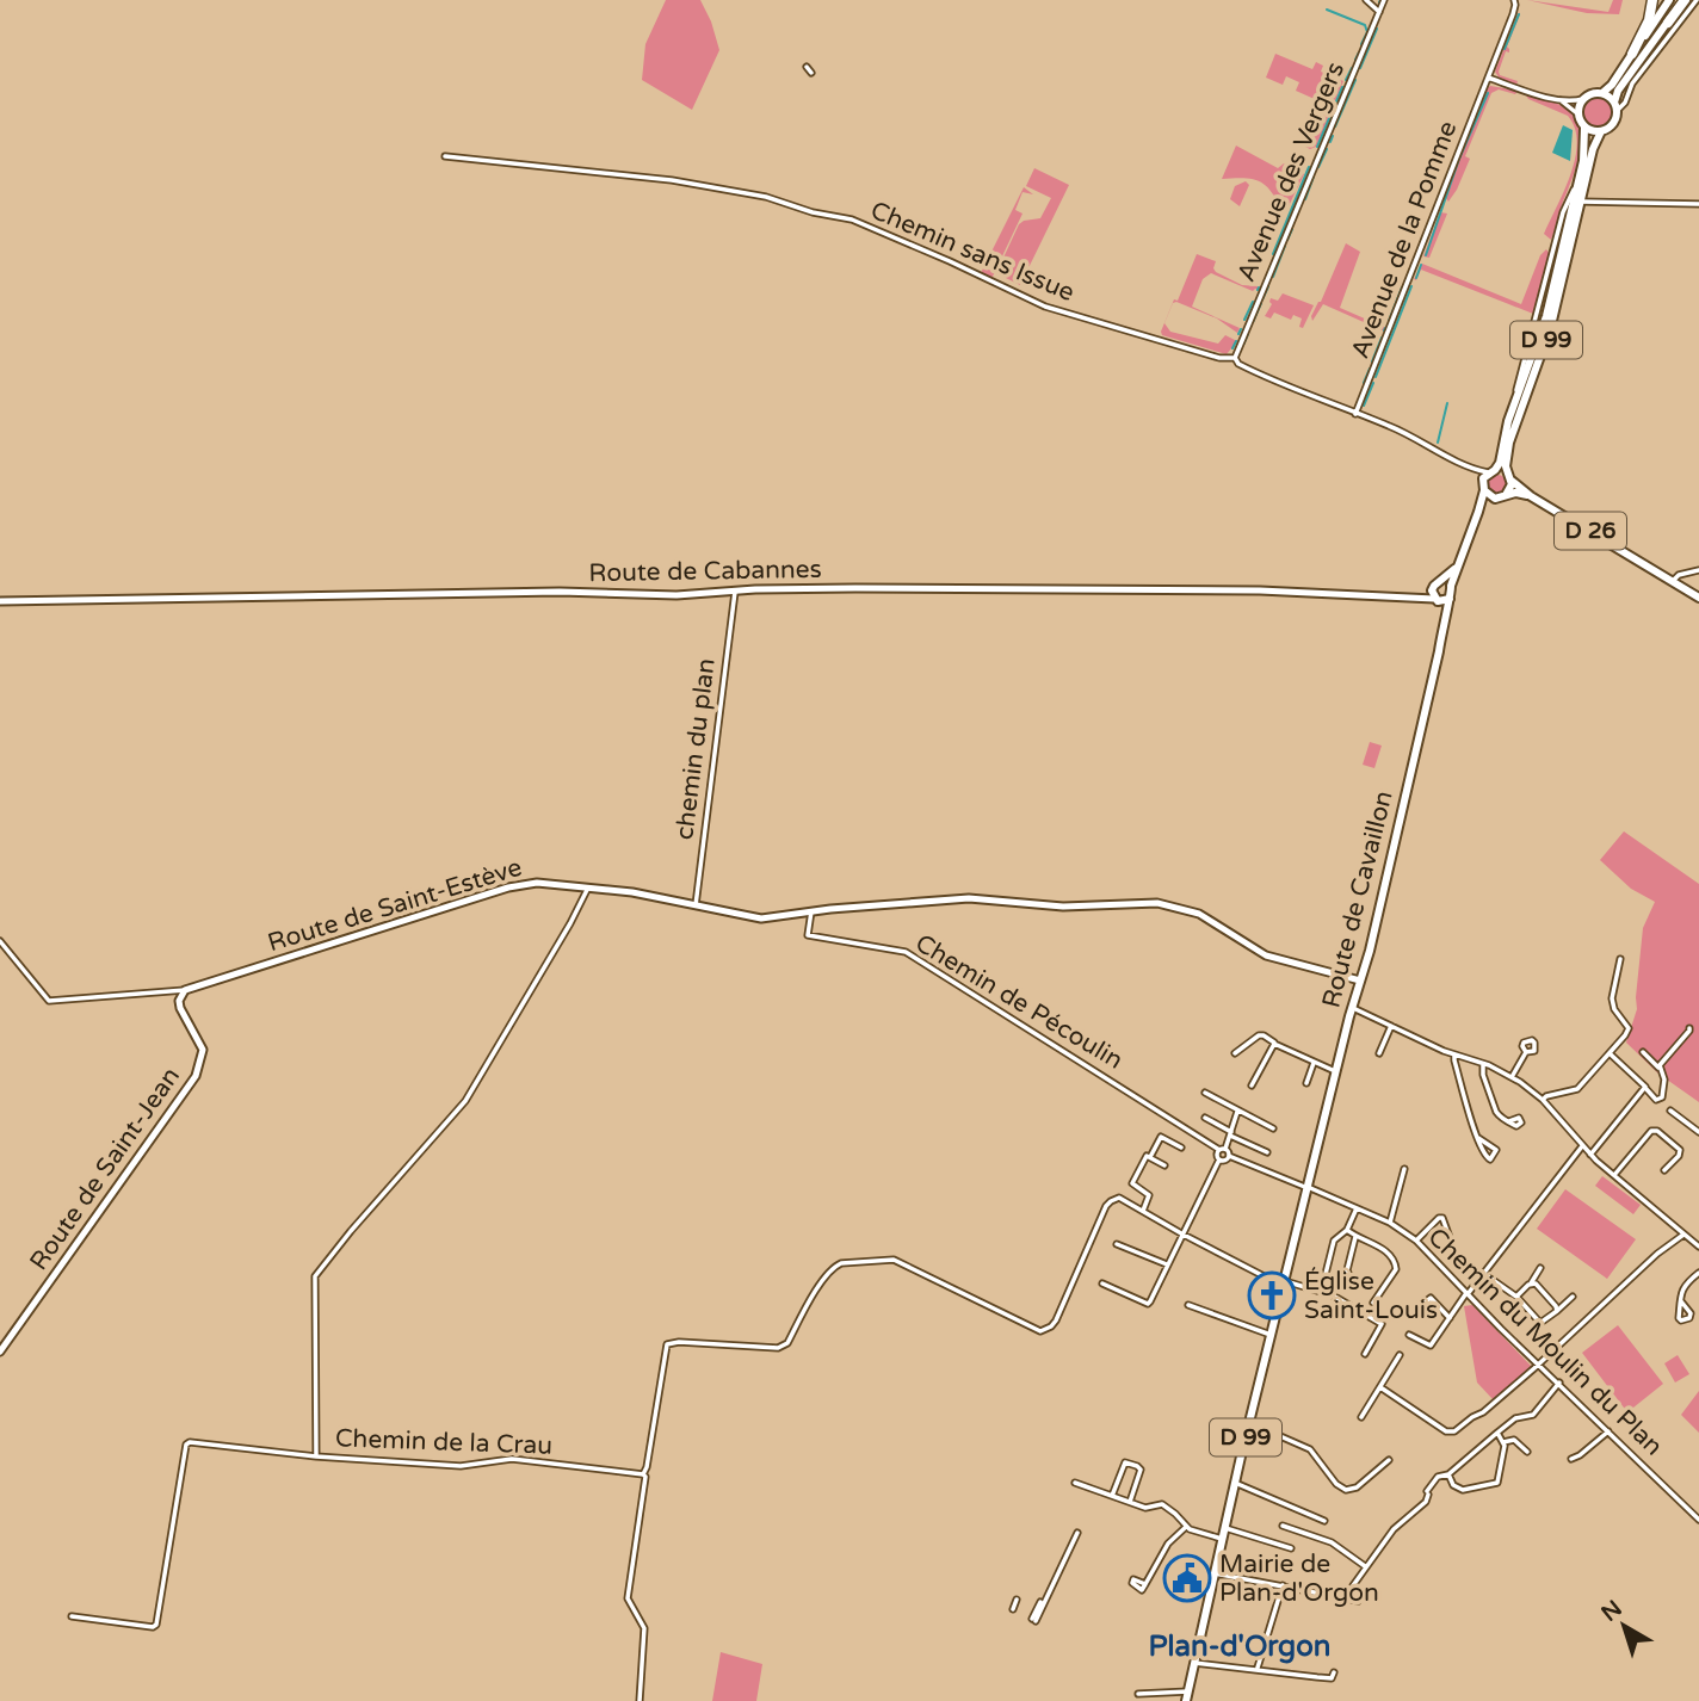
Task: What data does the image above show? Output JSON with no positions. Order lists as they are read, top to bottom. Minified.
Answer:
{"streets":{"main road":["D 99","D 26","Route de Cavaillon"],"street":["Avenue des Vergers","Avenue de la Pomme","Chemin sans Issue","Route de Cabannes","chemin du plan","Route de Saint-Estève","Chemin de Pécoulin","Route de Saint-Jean","Chemin du Moulin du Plan","Chemin de la Crau"]},"crossings":[["Avenue des Vergers","Chemin sans Issue"],["D 99","D 26"],["Route de Cabannes","chemin du plan"],["Route de Cabannes","Route de Cavaillon"],["chemin du plan","Route de Saint-Estève"],["Route de Cavaillon","Route de Saint-Estève"],["Route de Cavaillon","Chemin du Moulin du Plan"],["Route de Saint-Estève","Chemin de Pécoulin"],["Route de Saint-Estève","Route de Saint-Jean"],["Route de Saint-Estève","Chemin de la Crau"]],"districts":["Plan-d'Orgon"],"places":{"church":["Église Saint-Louis"],"public building":["Mairie de Plan-d'Orgon"]},"north":"top left"}
